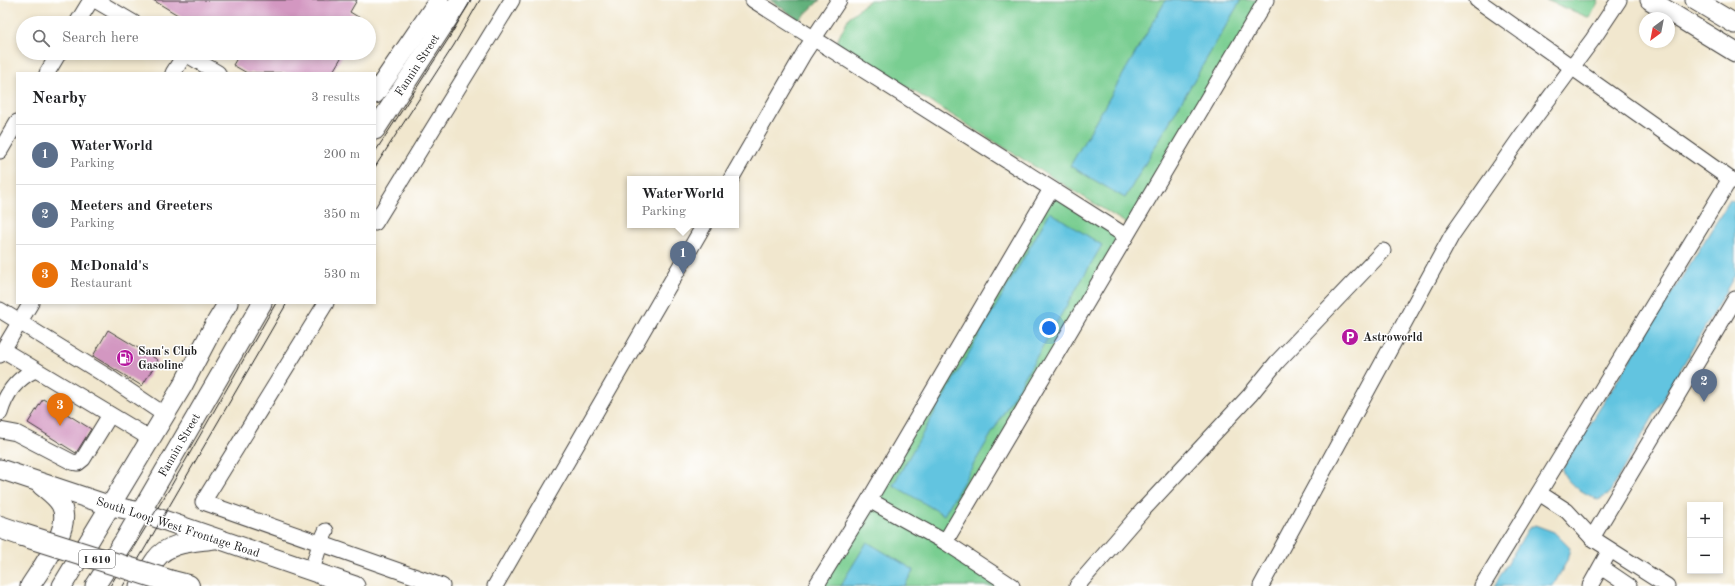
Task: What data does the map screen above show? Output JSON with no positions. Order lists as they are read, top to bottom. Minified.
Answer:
{"streets":{"highway":["I 610"],"main road":["Fannin Street","South Loop West Frontage Road"]},"crossings":[["Fannin Street","South Loop West Frontage Road"]],"places":{"parking":["Astroworld"],"fuel station":["Sam's Club Gasoline"]},"north":"bottom left","page":{"search":"Search here","heading":["Nearby","3 results"],"list":[{"mark":"1","name":"WaterWorld","note":"Parking","value":"200 m"},{"mark":"2","name":"Meeters and Greeters","note":"Parking","value":"350 m"},{"mark":"3","name":"McDonald's","note":"Restaurant","value":"530 m"}],"popup":["WaterWorld","Parking"],"pins":["1","2","3"],"map_buttons":["+","−"]}}
